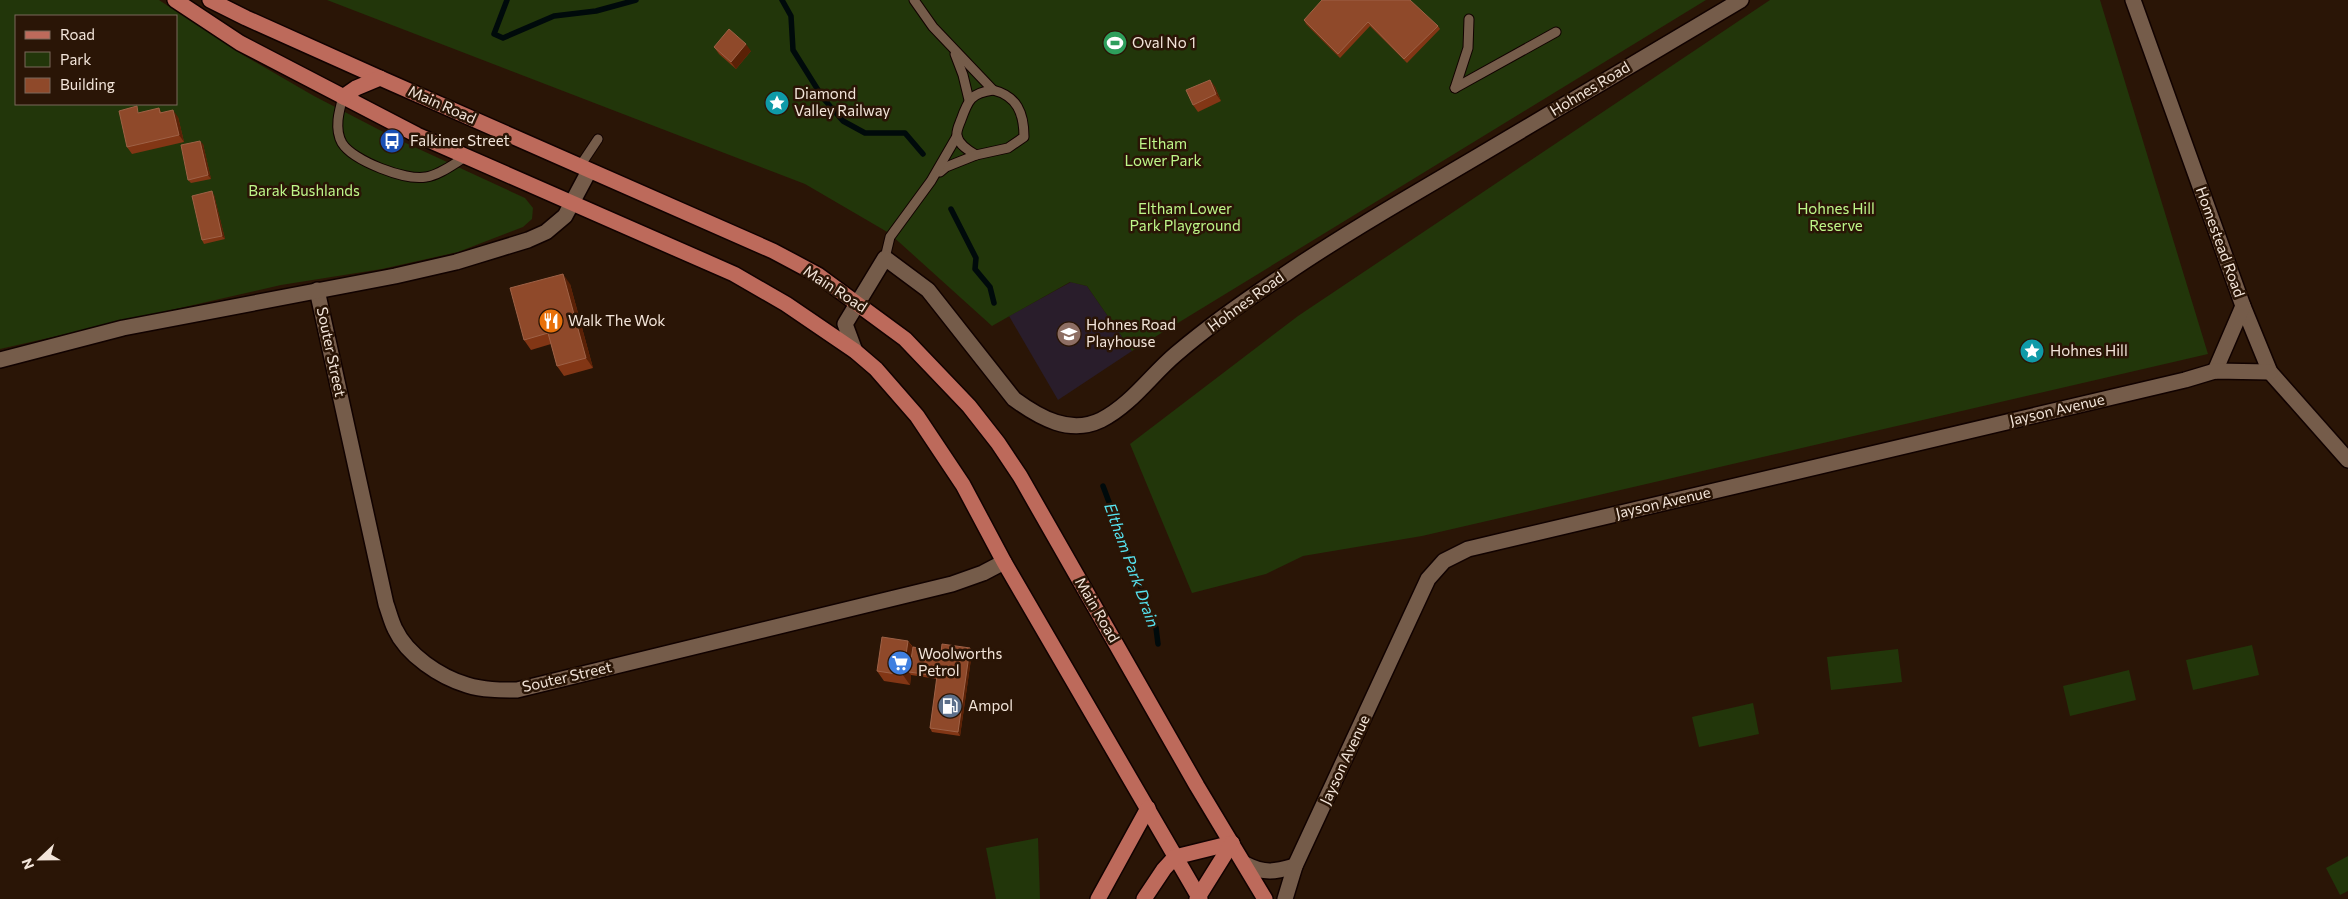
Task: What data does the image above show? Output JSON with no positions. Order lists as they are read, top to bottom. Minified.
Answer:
{"streets":{"main road":["Main Road"],"street":["Hohnes Road","Homestead Road","Souter Street","Jayson Avenue"]},"crossings":[["Homestead Road","Jayson Avenue"]],"water":["Eltham Park Drain"],"parks":["Eltham Lower Park","Barak Bushlands","Eltham Lower Park Playground","Hohnes Hill Reserve"],"places":{"sports":["Oval No 1"],"place":["Diamond Valley Railway","Hohnes Hill"],"bus stop":["Falkiner Street"],"restaurant":["Walk The Wok"],"school or university":["Hohnes Road Playhouse"],"supermarket":["Woolworths Petrol"],"fuel station":["Ampol"]},"legend":["Road","Park","Building"],"north":"left"}
